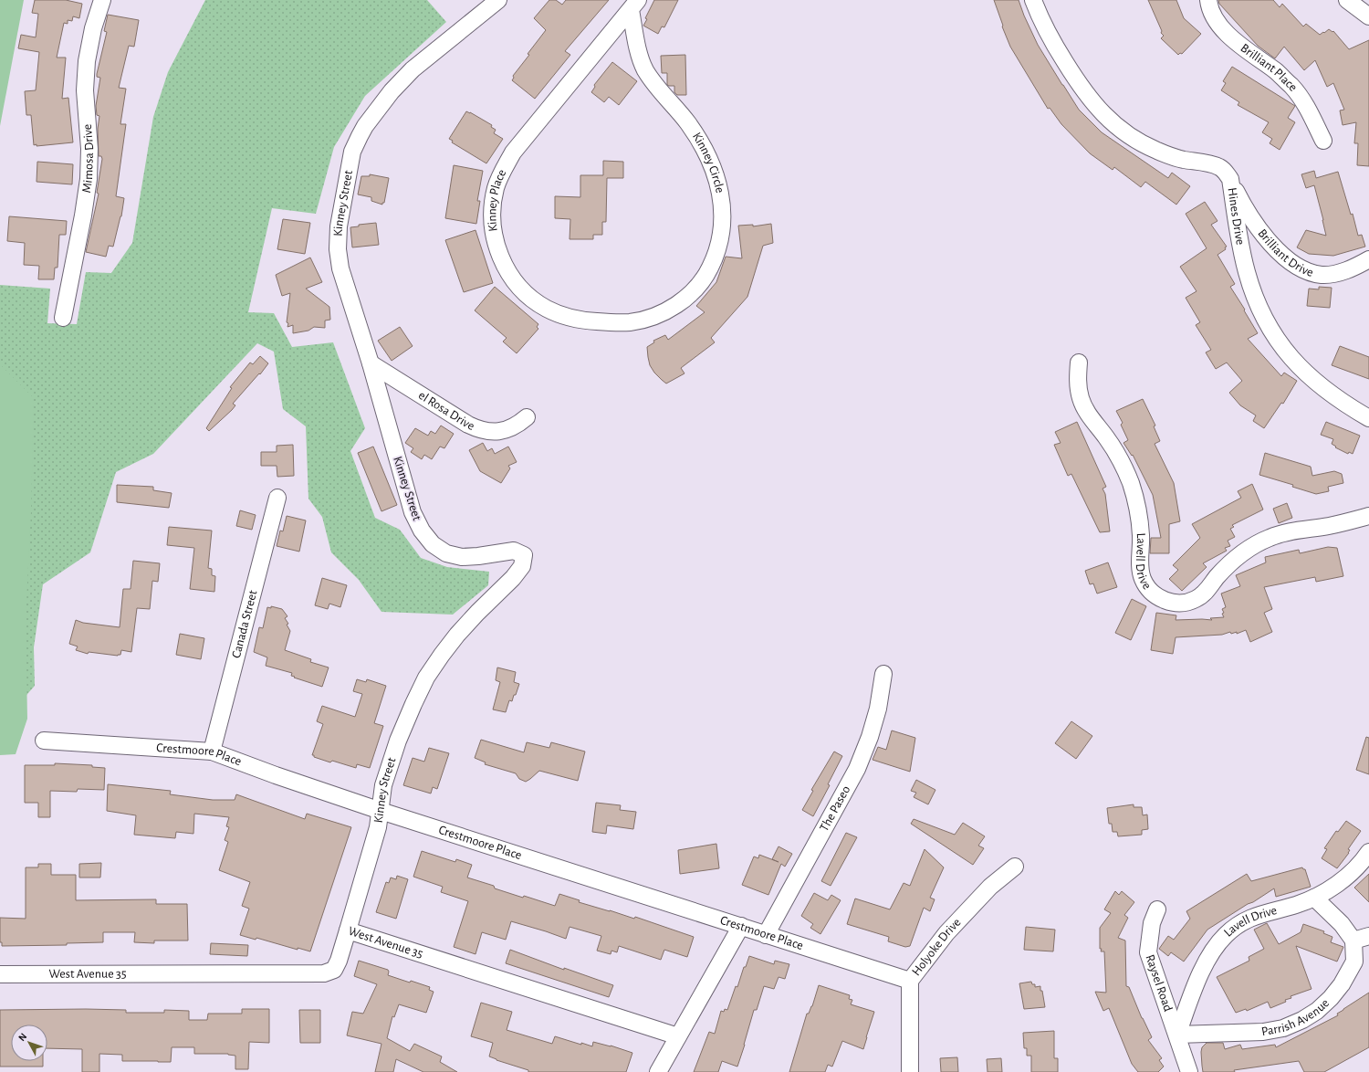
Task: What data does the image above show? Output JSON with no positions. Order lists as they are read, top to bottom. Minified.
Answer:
{"streets":{"street":["Brilliant Place","Mimosa Drive","Kinney Circle","Kinney Place","Kinney Street","Hines Drive","Brilliant Drive","el Rosa Drive","Lavell Drive","Canada Street","Crestmoore Place","The Paseo","West Avenue 35","Holyoke Drive","Raysel Road","Parrish Avenue"]},"crossings":[["Kinney Circle","Kinney Place"],["Kinney Street","el Rosa Drive"],["Kinney Street","Crestmoore Place"],["Kinney Street","West Avenue 35"],["Hines Drive","Brilliant Drive"],["Lavell Drive","Raysel Road"],["Lavell Drive","Parrish Avenue"],["Canada Street","Crestmoore Place"],["Crestmoore Place","The Paseo"],["Crestmoore Place","Holyoke Drive"],["Raysel Road","Parrish Avenue"]],"north":"top left"}
